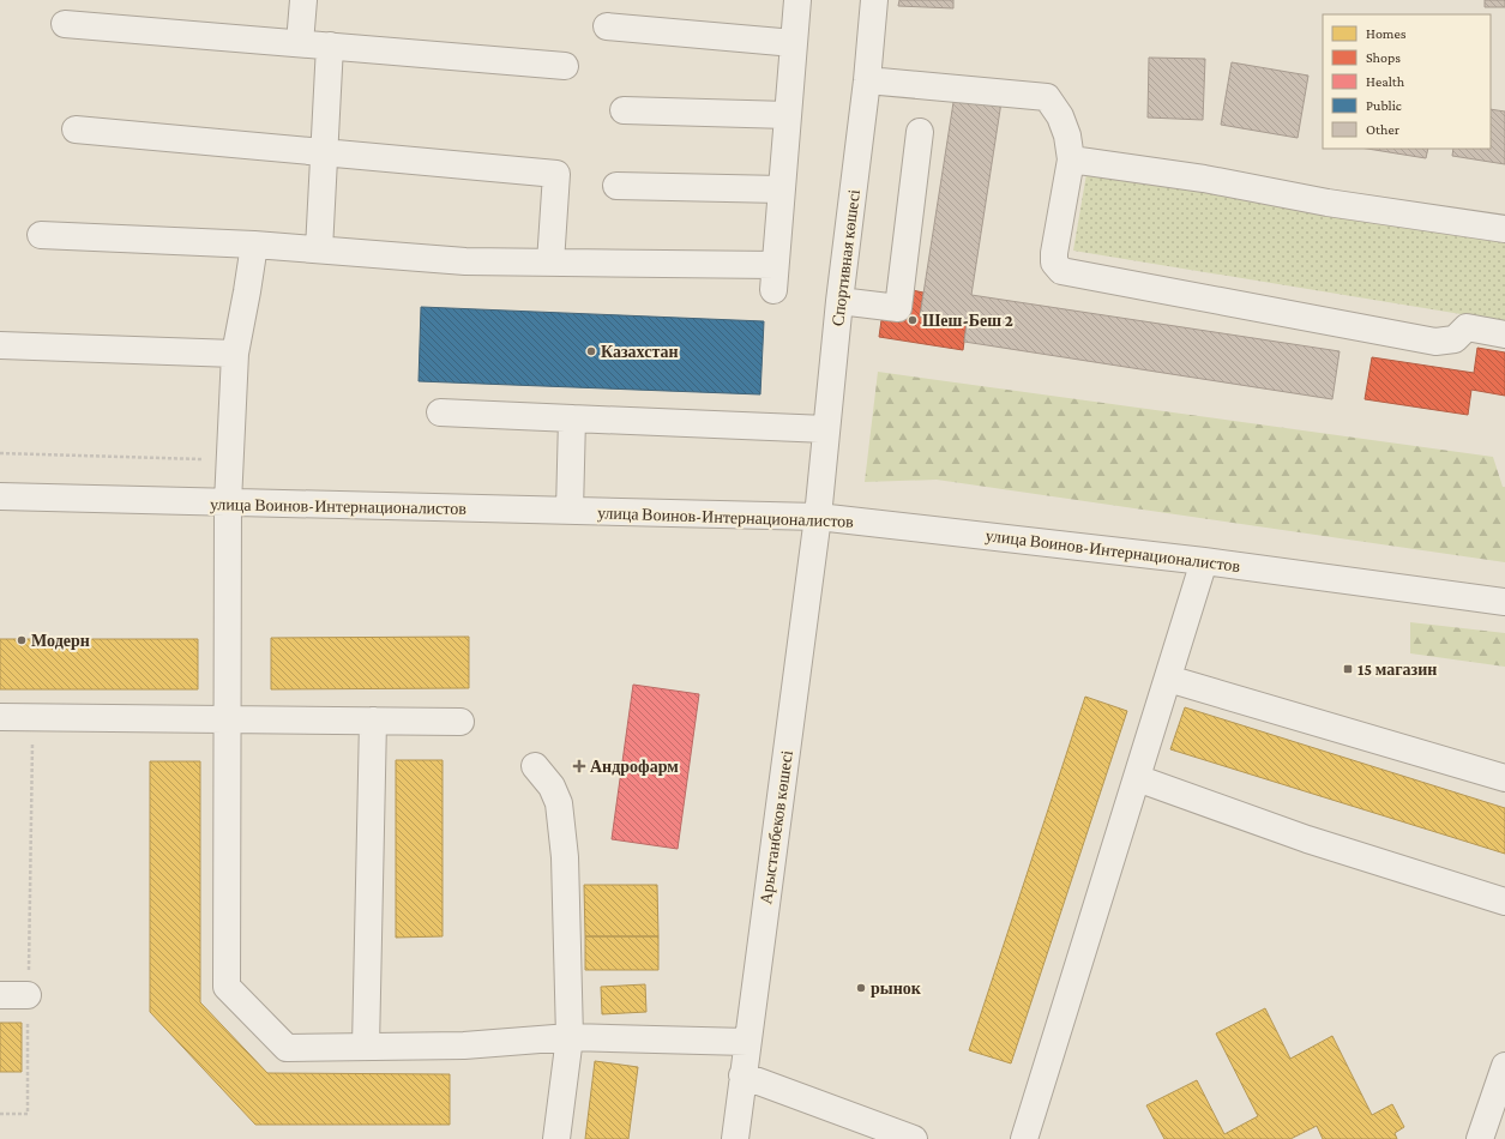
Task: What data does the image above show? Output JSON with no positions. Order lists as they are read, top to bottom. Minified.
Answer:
{"streets":{"street":["Спортивная көшесі","улица Воинов-Интернационалистов","Арыстанбеков көшесі"]},"crossings":[["Спортивная көшесі","улица Воинов-Интернационалистов"],["Спортивная көшесі","Арыстанбеков көшесі"],["улица Воинов-Интернационалистов","Арыстанбеков көшесі"]],"places":{"other":["Шеш-Беш 2","Казахстан","Модерн","рынок"],"transit":["15 магазин"],"health":["Андрофарм"]},"legend":["Homes","Shops","Health","Public","Other"]}
